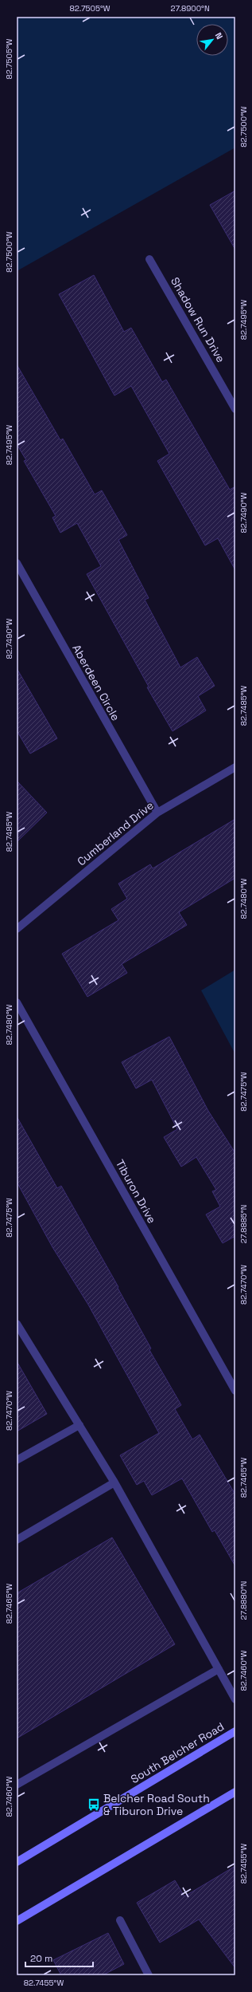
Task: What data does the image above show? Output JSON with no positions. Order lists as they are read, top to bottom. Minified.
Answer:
{"streets":{"main road":["South Belcher Road"],"street":["Shadow Run Drive","Aberdeen Circle","Cumberland Drive","Tiburon Drive"]},"crossings":[["Aberdeen Circle","Cumberland Drive"]],"places":{"bus stop":["Belcher Road South & Tiburon Drive"]},"scale_bar":"20 m","north":"top right","coordinates":["82.7505°W","27.8900°N","82.7500°W","82.7495°W","82.7490°W","82.7485°W","82.7480°W","82.7475°W","27.8885°N","82.7470°W","82.7465°W","27.8880°N","82.7460°W","82.7455°W"]}
